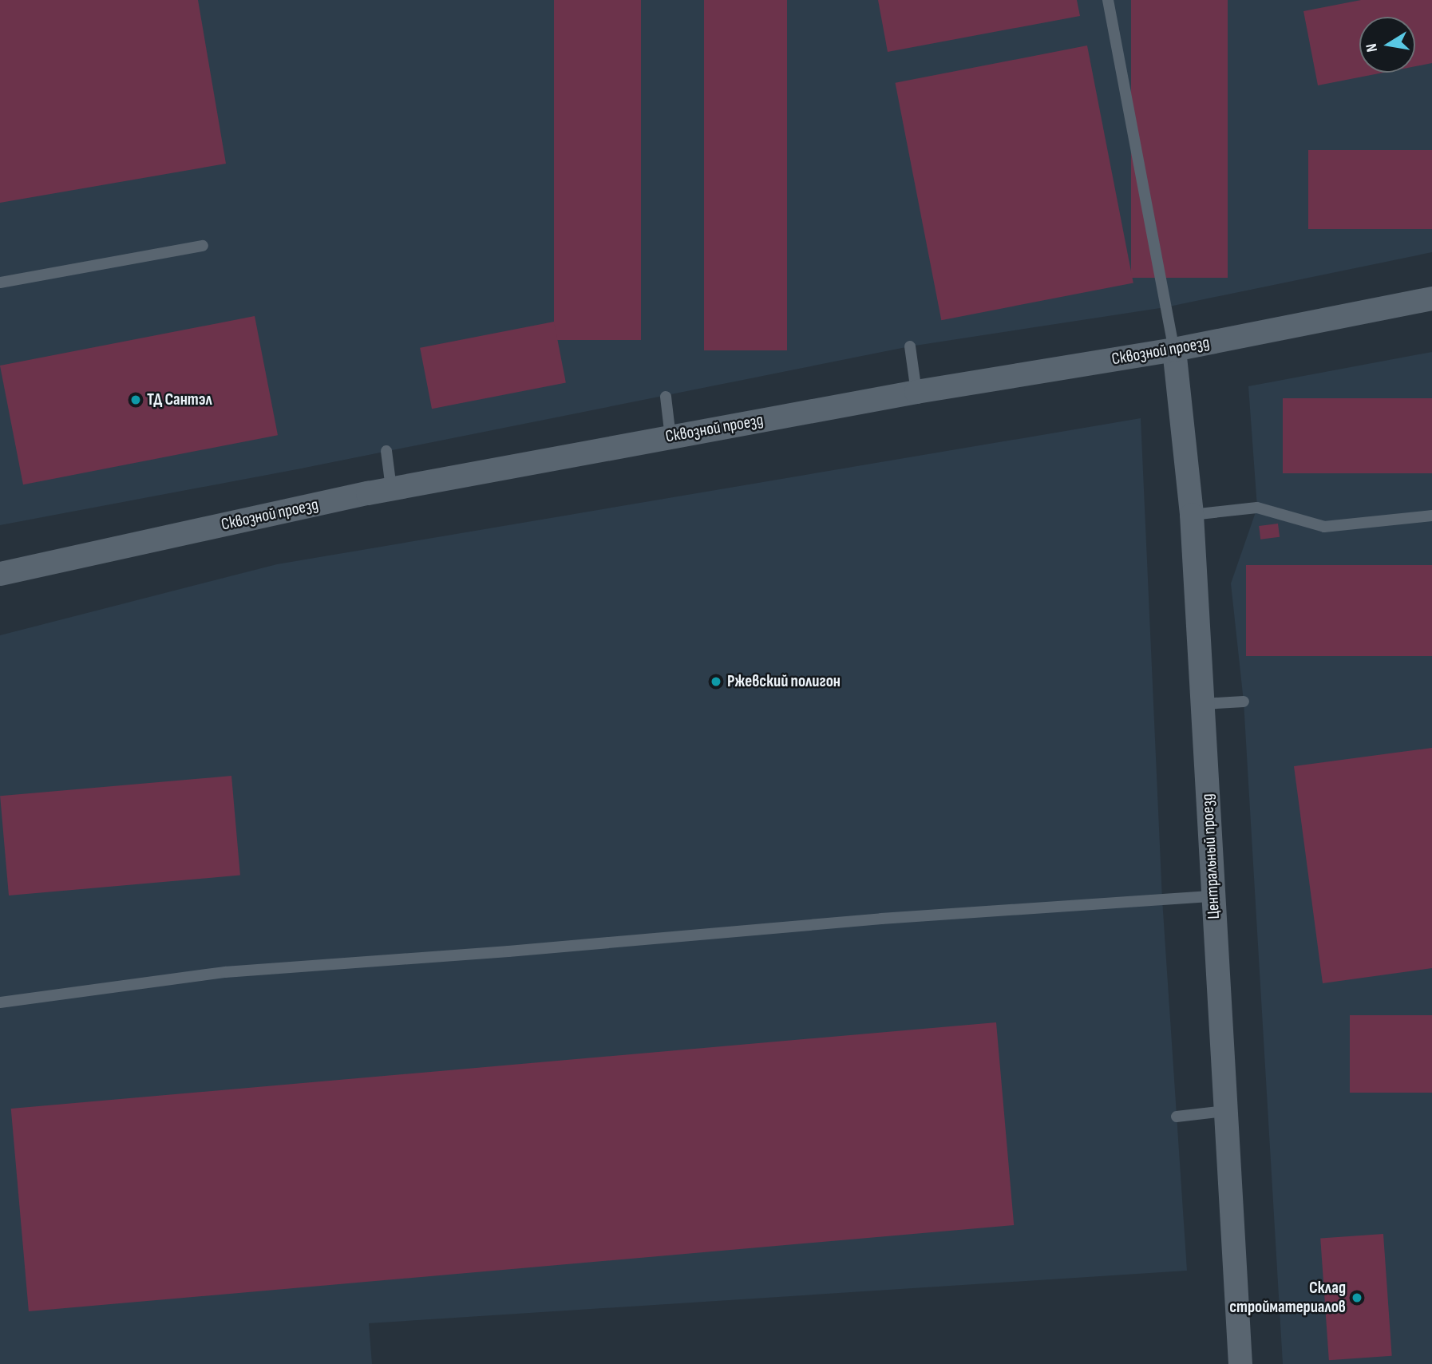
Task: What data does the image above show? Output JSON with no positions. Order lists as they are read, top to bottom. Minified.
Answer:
{"streets":{"street":["Сквозной проезд","Центральный проезд"]},"crossings":[["Сквозной проезд","Центральный проезд"]],"places":["ТД Сантэл","Ржевский полигон","Склад стройматериалов"],"north":"left"}
